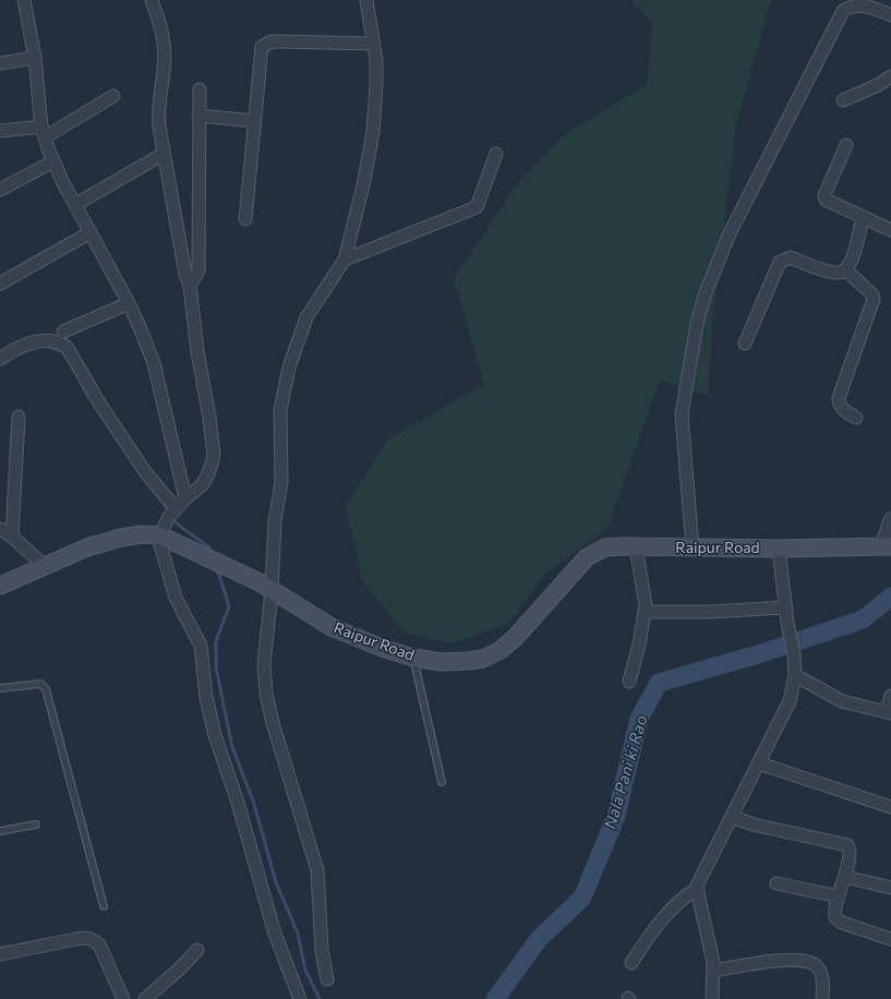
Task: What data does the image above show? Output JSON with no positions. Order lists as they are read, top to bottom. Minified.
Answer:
{"streets":{"main road":["Raipur Road"]},"water":["Nala Pani ki Rao"]}
